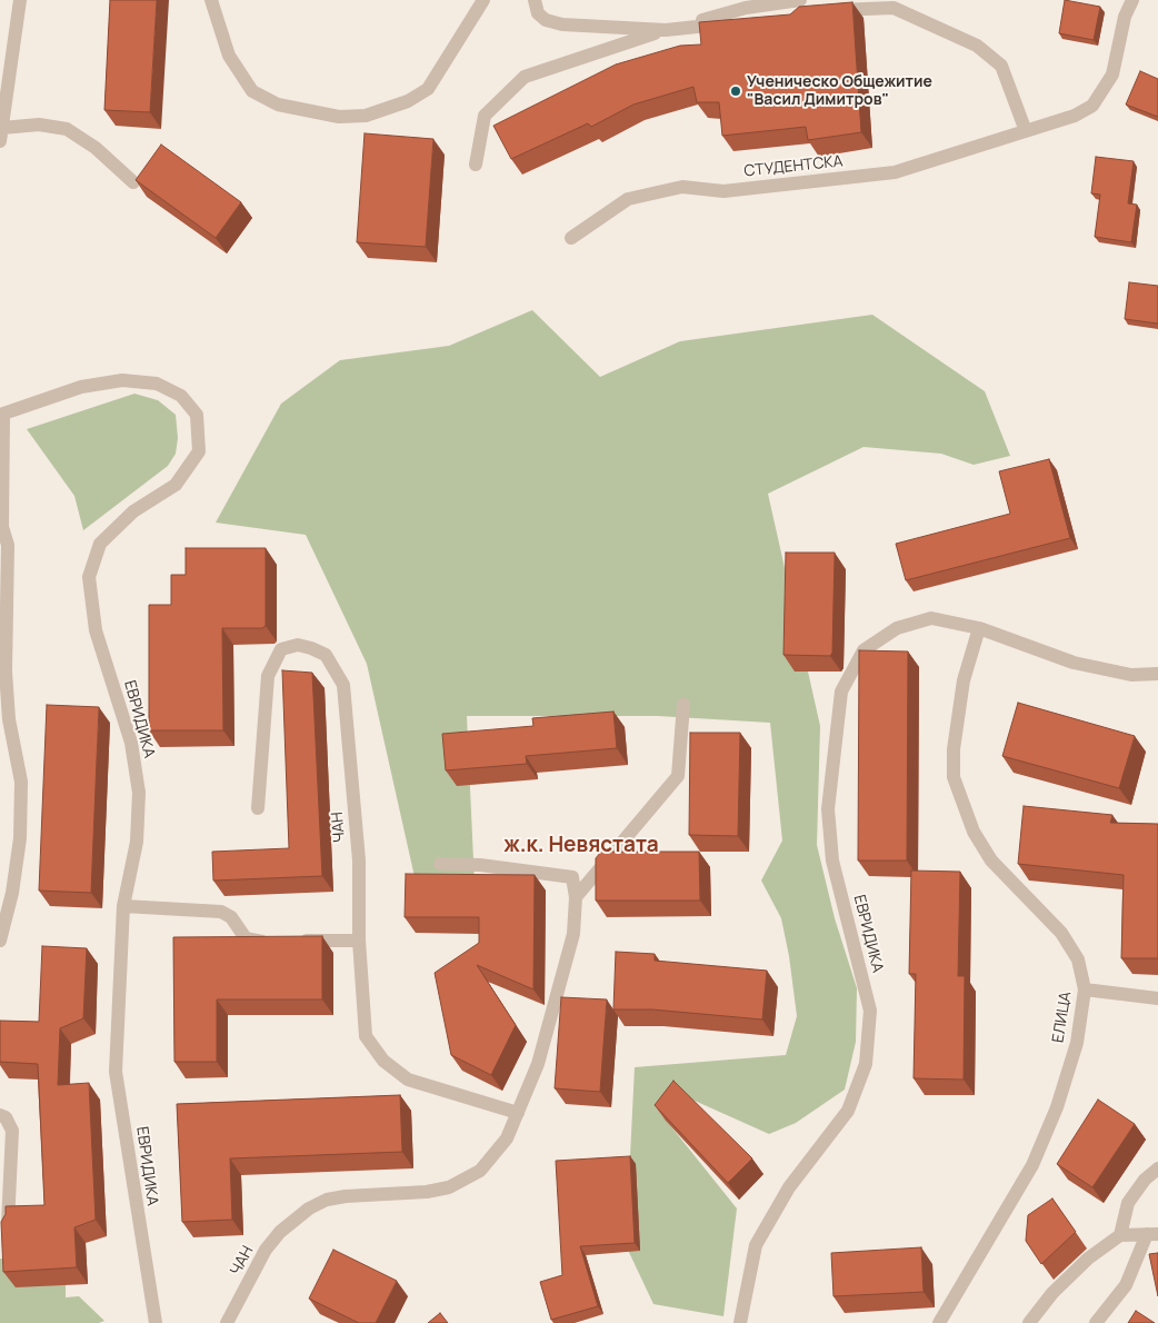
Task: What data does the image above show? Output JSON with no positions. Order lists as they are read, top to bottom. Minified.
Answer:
{"streets":{"street":["СТУДЕНТСКА","ЕВРИДИКА","ЧАН","ЕЛИЦА"]},"crossings":[["ЕВРИДИКА","ЕЛИЦА"]],"districts":["ж.к. Невястата"],"places":["Ученическо Общежитие \"Васил Димитров\""]}
